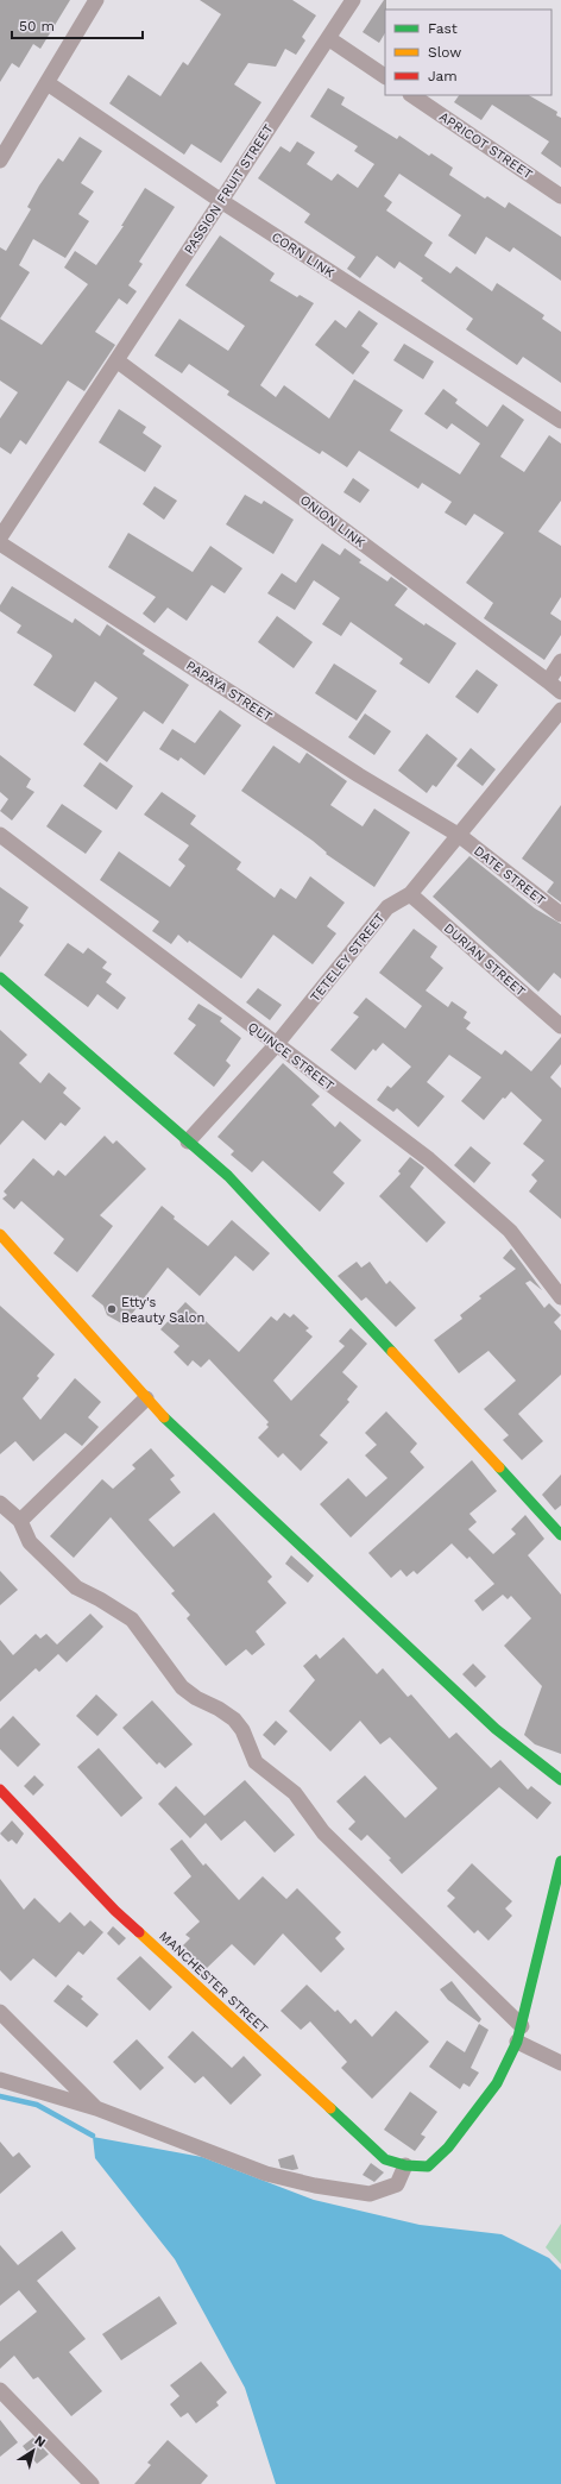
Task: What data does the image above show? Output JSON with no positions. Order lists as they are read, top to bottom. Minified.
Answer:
{"streets":{"street":["APRICOT STREET","PASSION FRUIT STREET","CORN LINK","ONION LINK","PAPAYA STREET","DATE STREET","TETELEY STREET","DURIAN STREET","QUINCE STREET","MANCHESTER STREET"]},"crossings":[["PASSION FRUIT STREET","CORN LINK"],["PASSION FRUIT STREET","ONION LINK"],["PAPAYA STREET","DATE STREET"],["PAPAYA STREET","TETELEY STREET"],["DATE STREET","TETELEY STREET"],["TETELEY STREET","DURIAN STREET"],["TETELEY STREET","QUINCE STREET"]],"places":["Etty's Beauty Salon"],"legend":["Fast","Slow","Jam"],"scale_bar":"50 m","north":"top right"}
